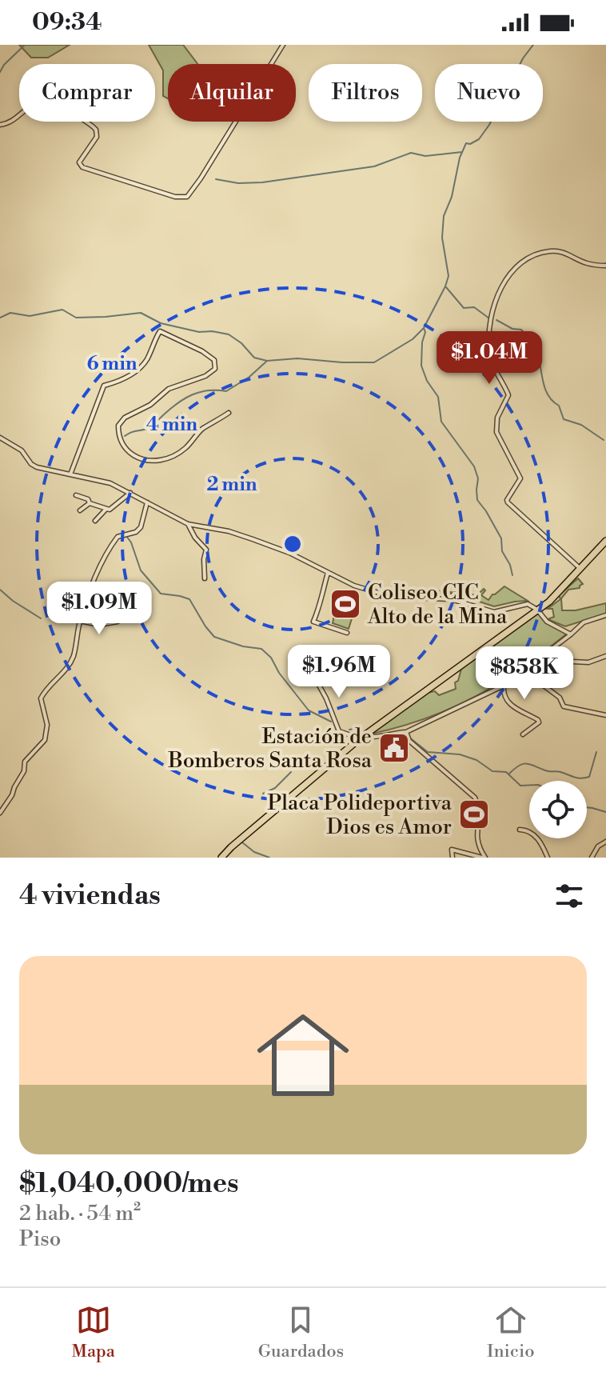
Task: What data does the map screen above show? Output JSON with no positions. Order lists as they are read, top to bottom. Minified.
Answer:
{"places":{"sports":["Coliseo CIC Alto de la Mina","Placa Polideportiva Dios es Amor"],"public building":["Estación de Bomberos Santa Rosa"]},"page":{"status":"09:34","chip":["Comprar","Alquilar","Filtros","Nuevo"],"price":["$1.04M","$1.09M","$1.96M","$858K"],"heading":"4 viviendas","list":[{"name":"$1,040,000/mes","note":"2 hab. · 54 m² · Piso"}],"tabs":["Mapa","Guardados","Inicio"]},"rings":["6 min","4 min","2 min"]}
